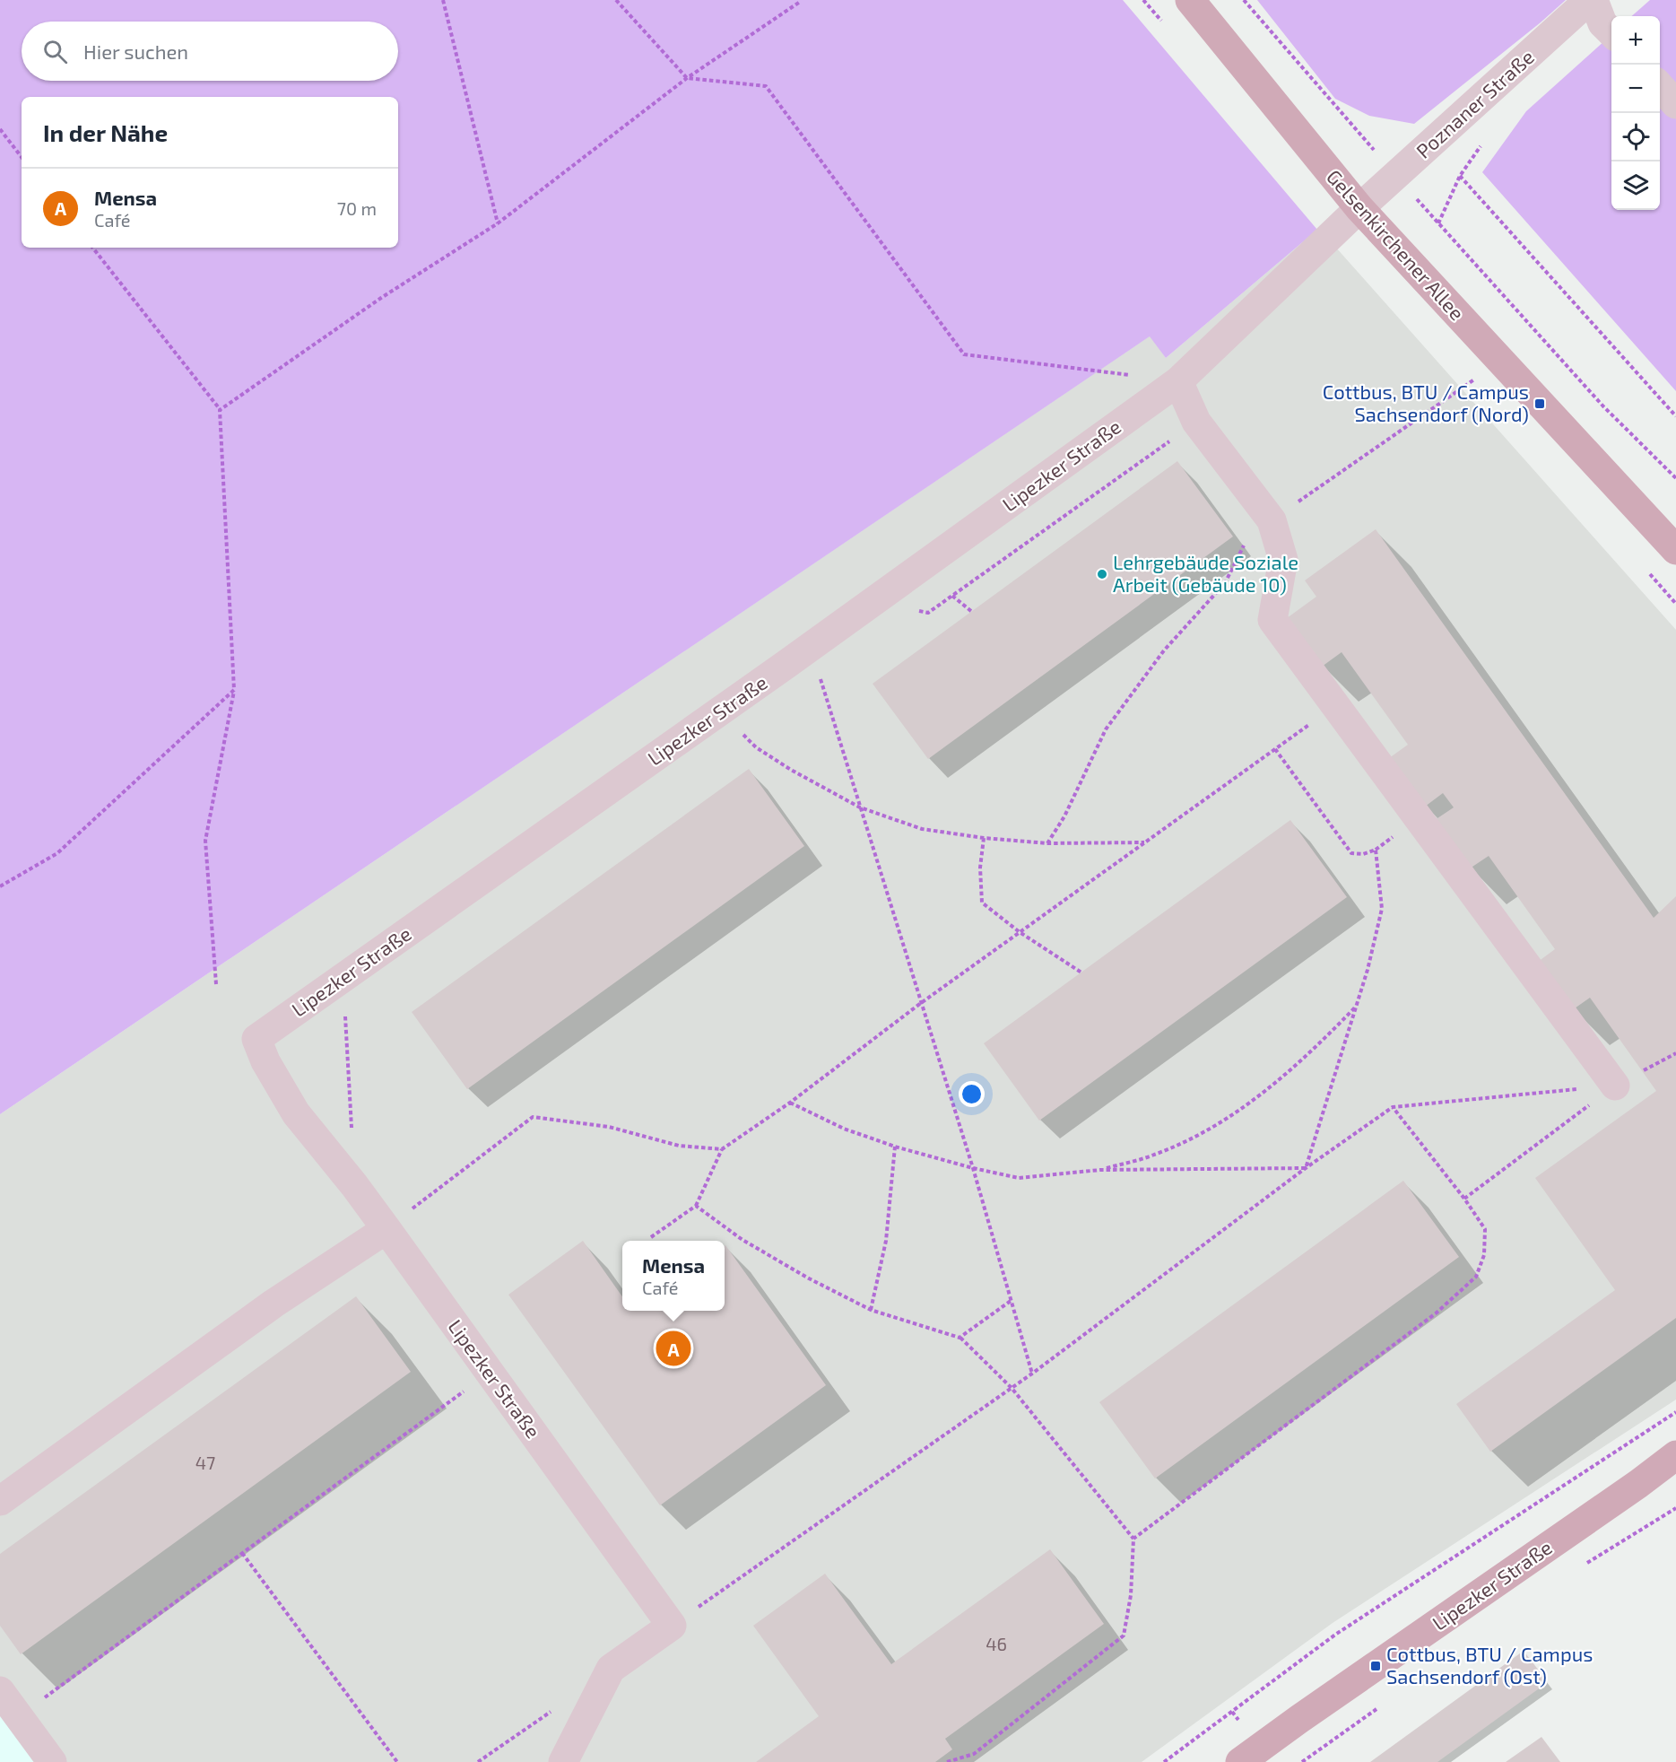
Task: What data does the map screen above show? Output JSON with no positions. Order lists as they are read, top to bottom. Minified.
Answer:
{"streets":{"main road":["Gelsenkirchener Allee","Lipezker Straße"],"street":["Poznaner Straße"]},"crossings":[["Poznaner Straße","Gelsenkirchener Allee"],["Poznaner Straße","Lipezker Straße"]],"places":{"transit":["Cottbus, BTU / Campus Sachsendorf (Nord)","Cottbus, BTU / Campus Sachsendorf (Ost)"],"other":["Lehrgebäude Soziale Arbeit (Gebäude 10)"]},"house_numbers":["47","46"],"page":{"map_buttons":["+","−"],"search":"Hier suchen","heading":"In der Nähe","list":[{"mark":"A","name":"Mensa","note":"Café","value":"70 m"}],"popup":["Mensa","Café"],"pins":"A"}}
